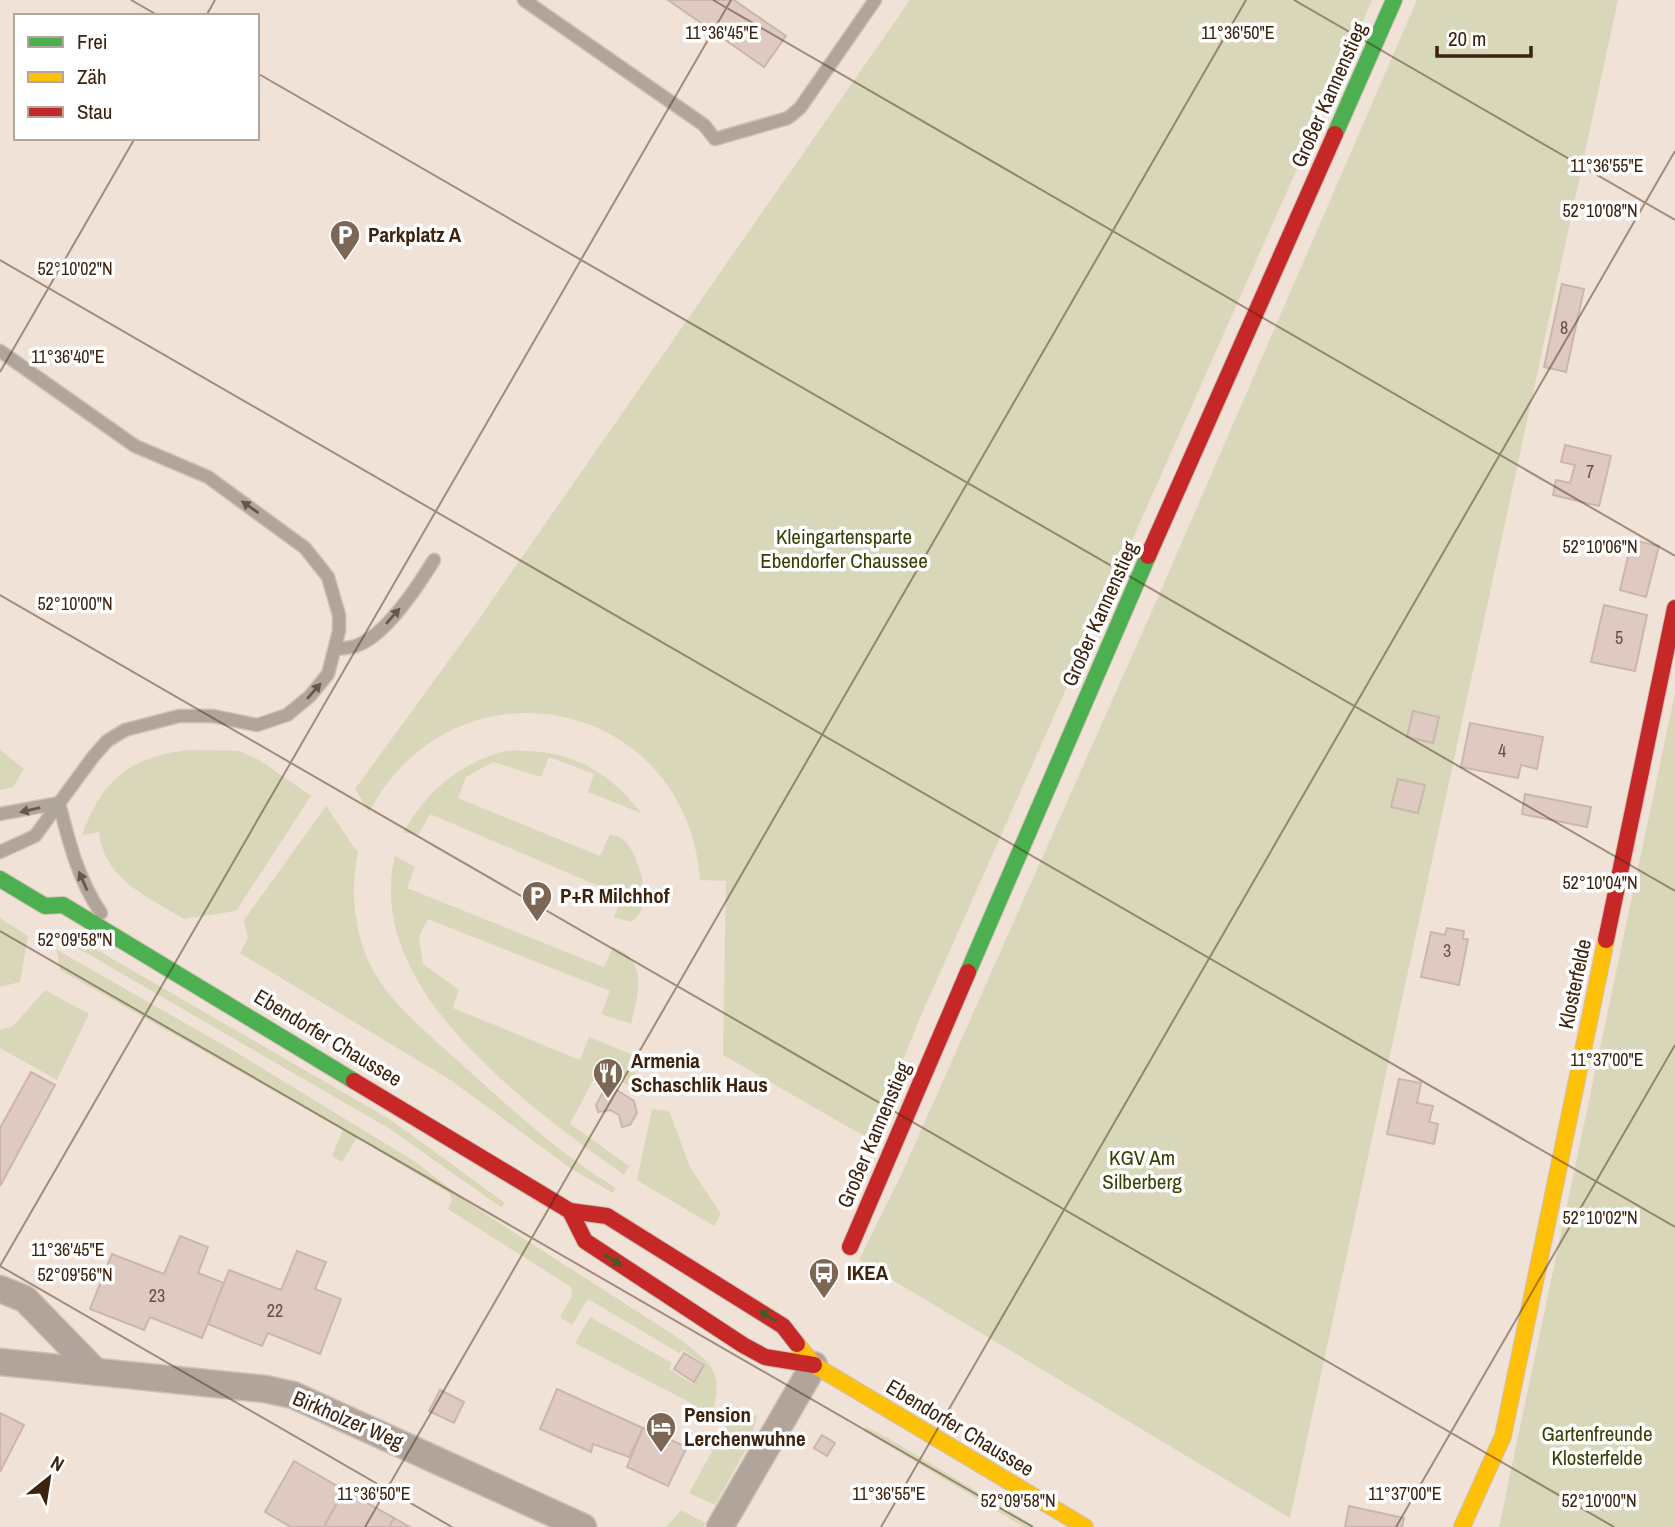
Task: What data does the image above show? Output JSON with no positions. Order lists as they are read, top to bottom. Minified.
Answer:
{"streets":{"street":["Großer Kannenstieg","Klosterfelde","Ebendorfer Chaussee","Birkholzer Weg"]},"parks":["Kleingartensparte Ebendorfer Chaussee","KGV Am Silberberg","Gartenfreunde Klosterfelde"],"places":{"parking":["Parkplatz A","P+R Milchhof"],"restaurant":["Armenia Schaschlik Haus"],"bus stop":["IKEA"],"hotel":["Pension Lerchenwuhne"]},"house_numbers":["8","7","5","4","3","23","22"],"legend":["Frei","Zäh","Stau"],"scale_bar":"20 m","north":"top right","coordinates":["11°36'45\"E","11°36'50\"E","11°36'55\"E","52°10'08\"N","52°10'02\"N","11°36'40\"E","52°10'06\"N","52°10'00\"N","52°10'04\"N","52°09'58\"N","11°37'00\"E","52°09'56\"N"]}
